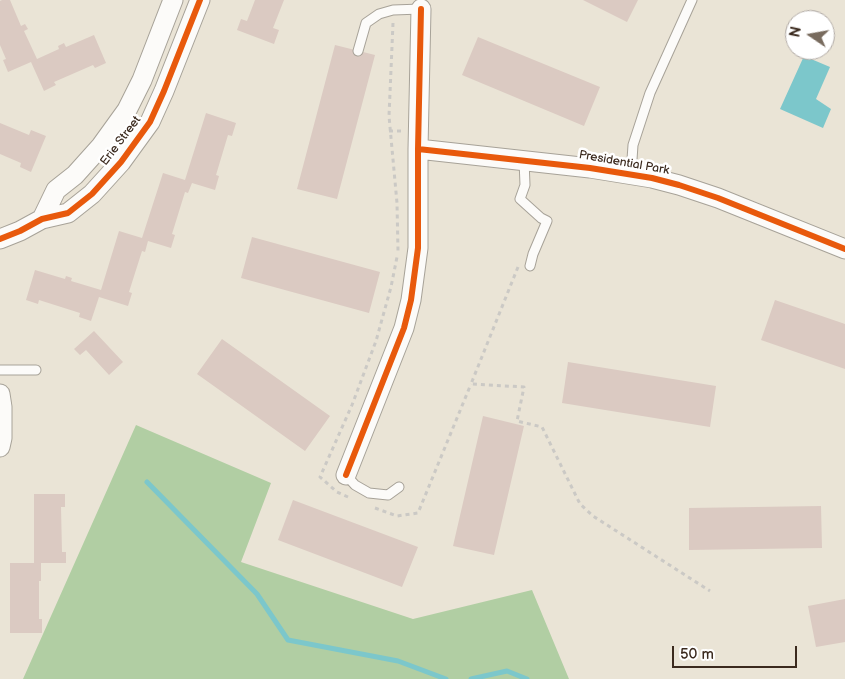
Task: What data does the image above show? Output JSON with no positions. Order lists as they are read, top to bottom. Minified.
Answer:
{"streets":{"street":["Erie Street","Presidential Park"]},"scale_bar":"50 m","north":"left"}
